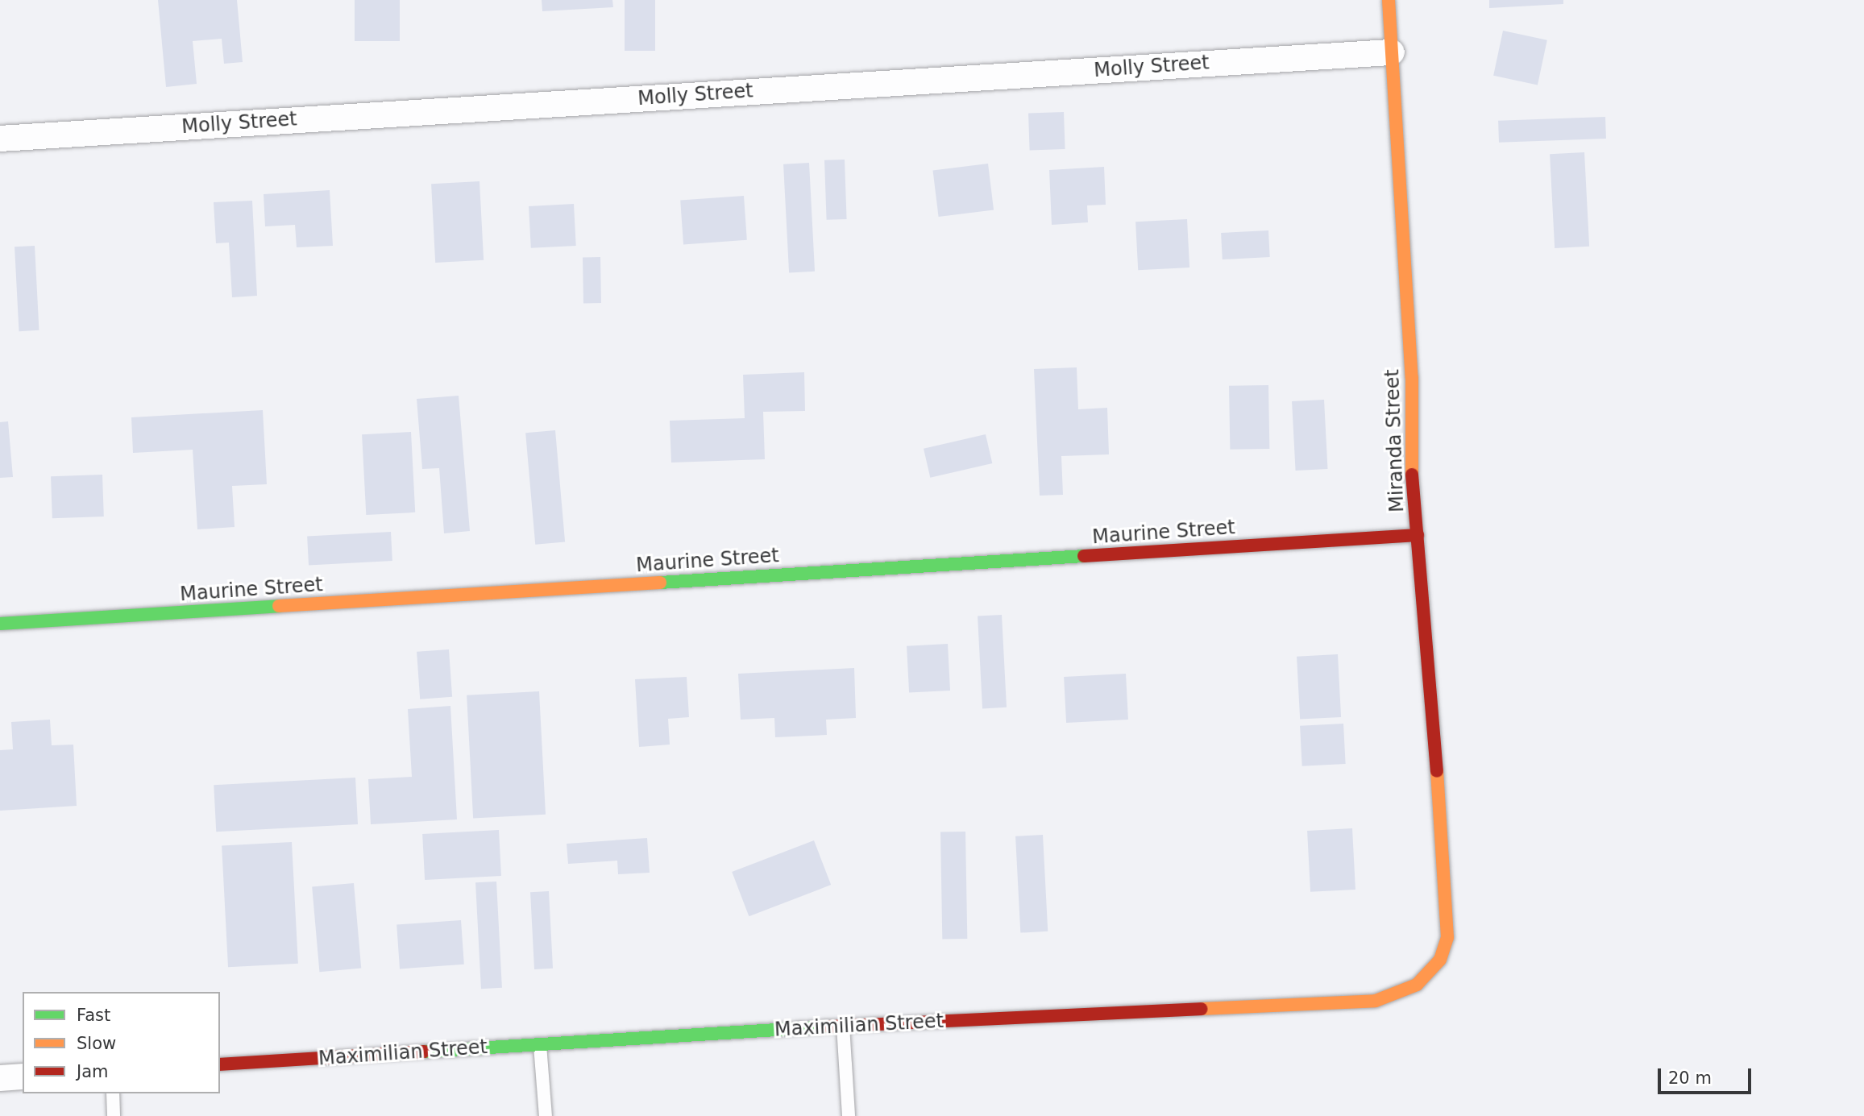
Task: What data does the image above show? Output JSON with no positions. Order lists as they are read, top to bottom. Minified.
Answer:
{"streets":{"street":["Molly Street","Miranda Street","Maurine Street","Maximilian Street"]},"crossings":[["Molly Street","Miranda Street"],["Miranda Street","Maurine Street"],["Miranda Street","Maximilian Street"]],"legend":["Fast","Slow","Jam"],"scale_bar":"20 m"}
